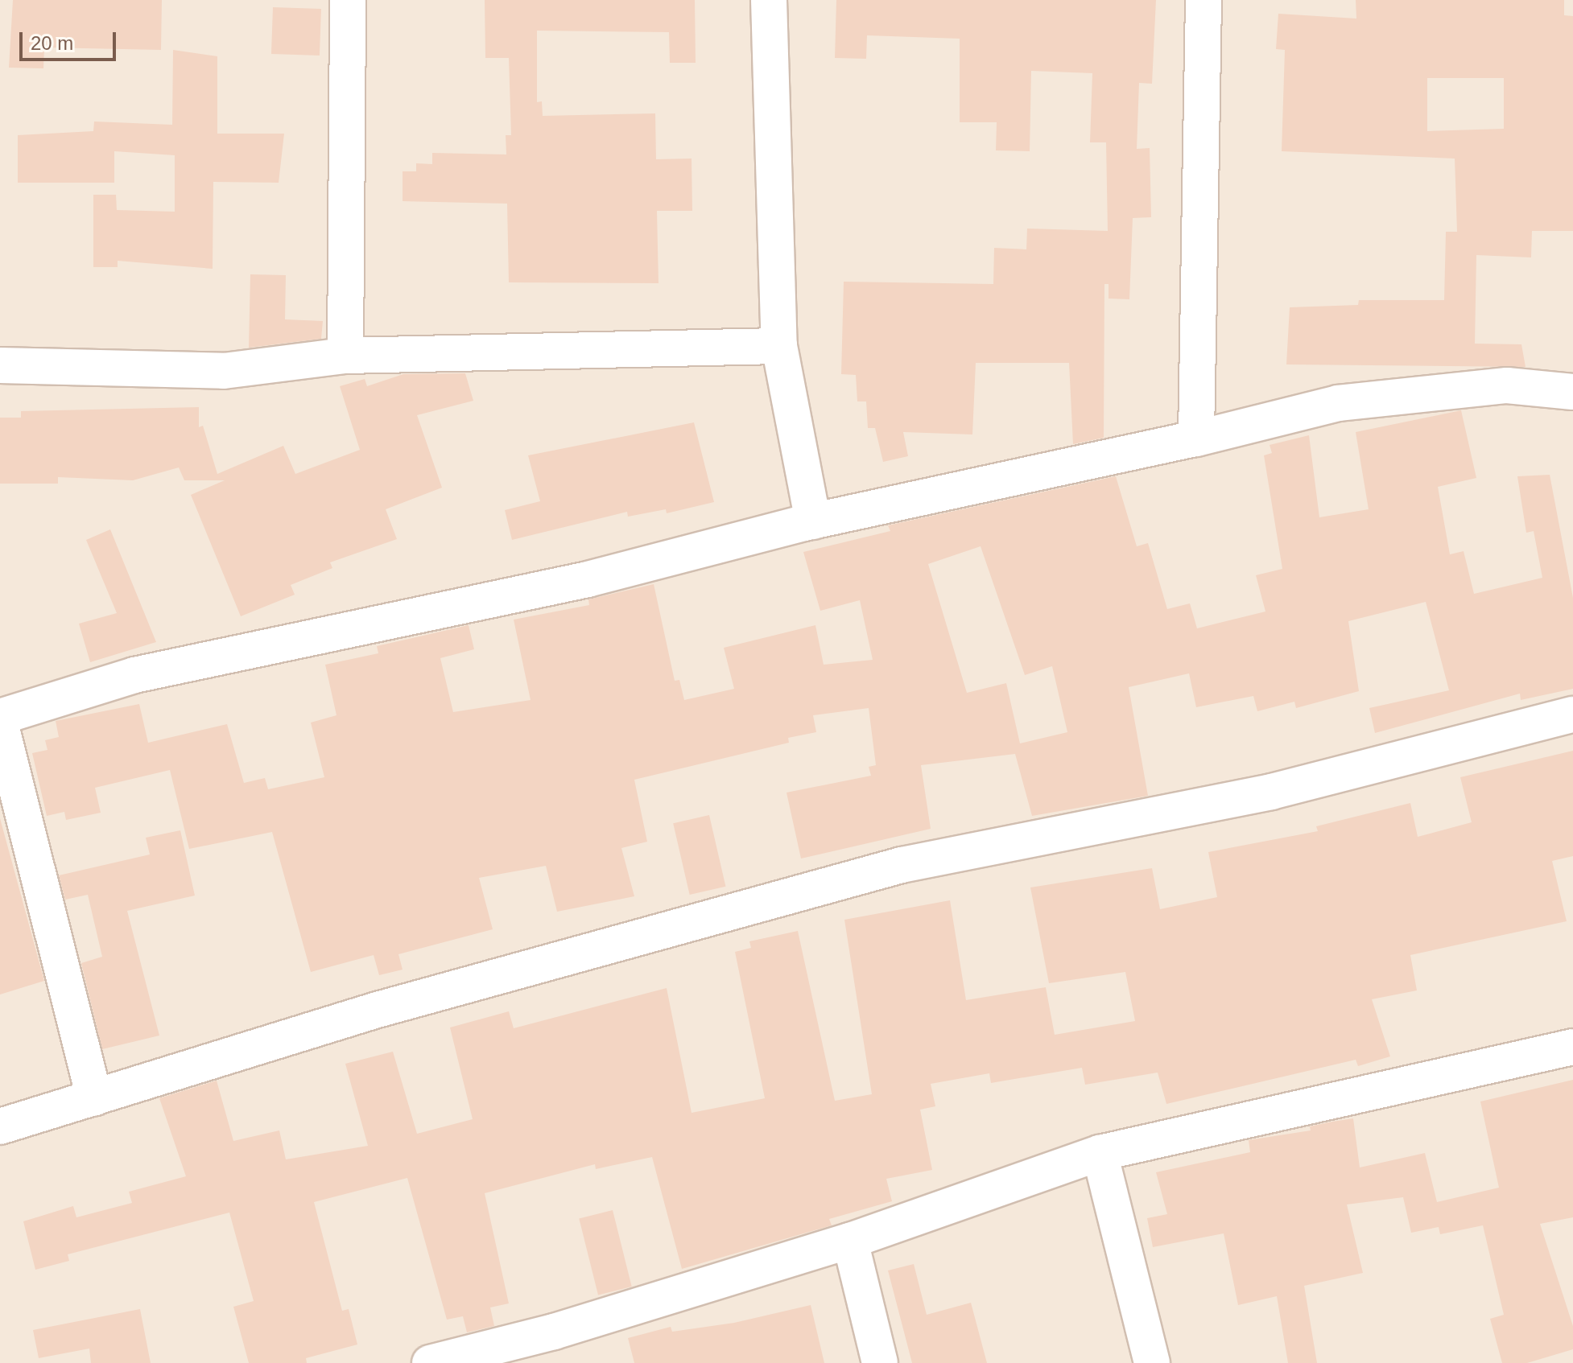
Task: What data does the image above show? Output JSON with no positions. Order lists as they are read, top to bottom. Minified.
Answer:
{"scale_bar":"20 m"}
